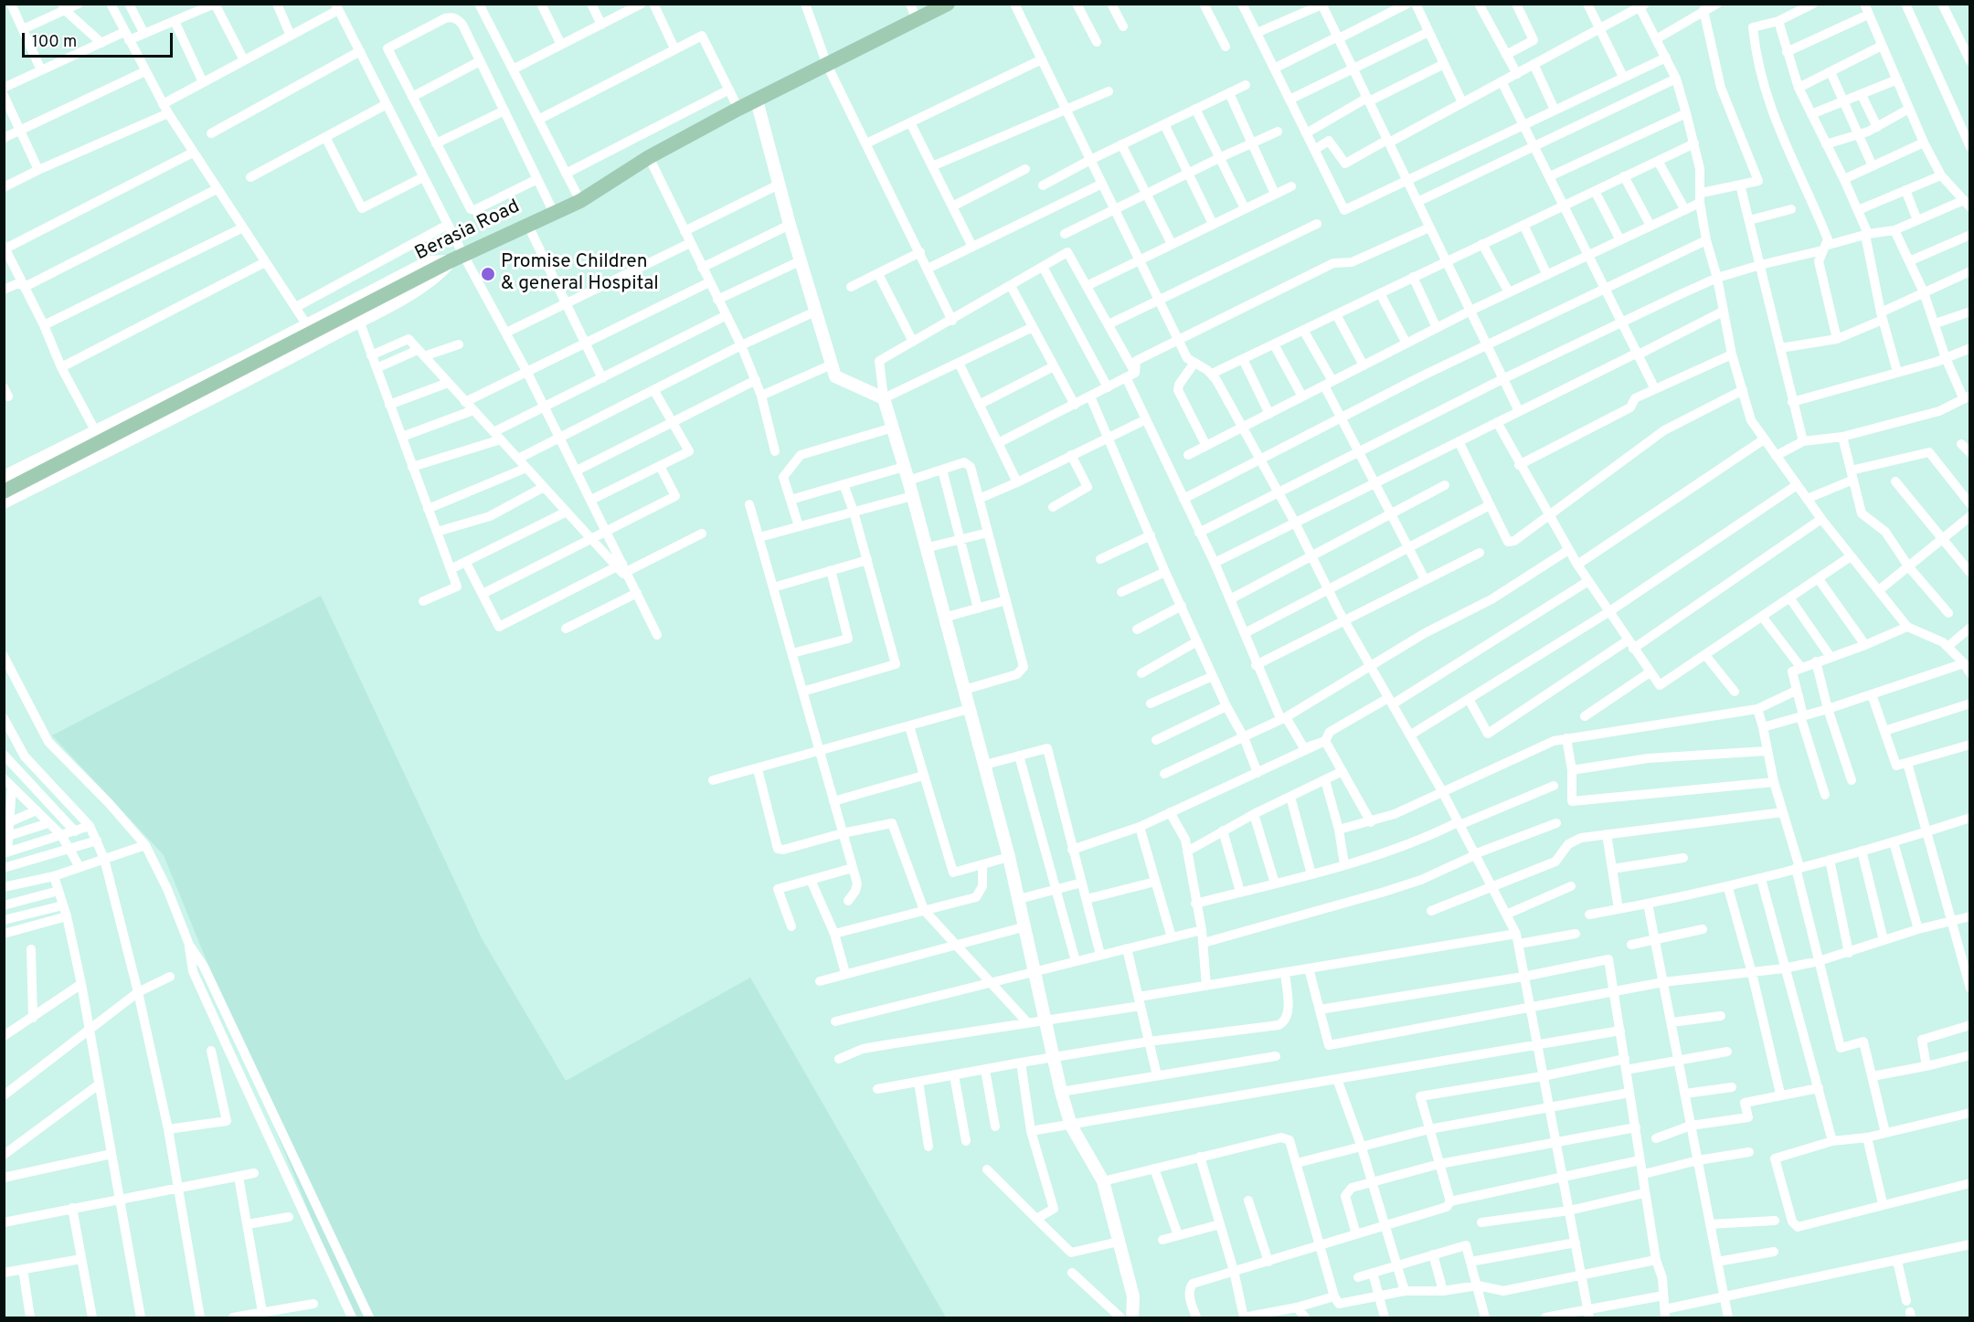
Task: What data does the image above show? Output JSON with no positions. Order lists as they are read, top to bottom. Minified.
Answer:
{"streets":{"main road":["Berasia Road"]},"places":["Promise Children & general Hospital"],"scale_bar":"100 m"}
